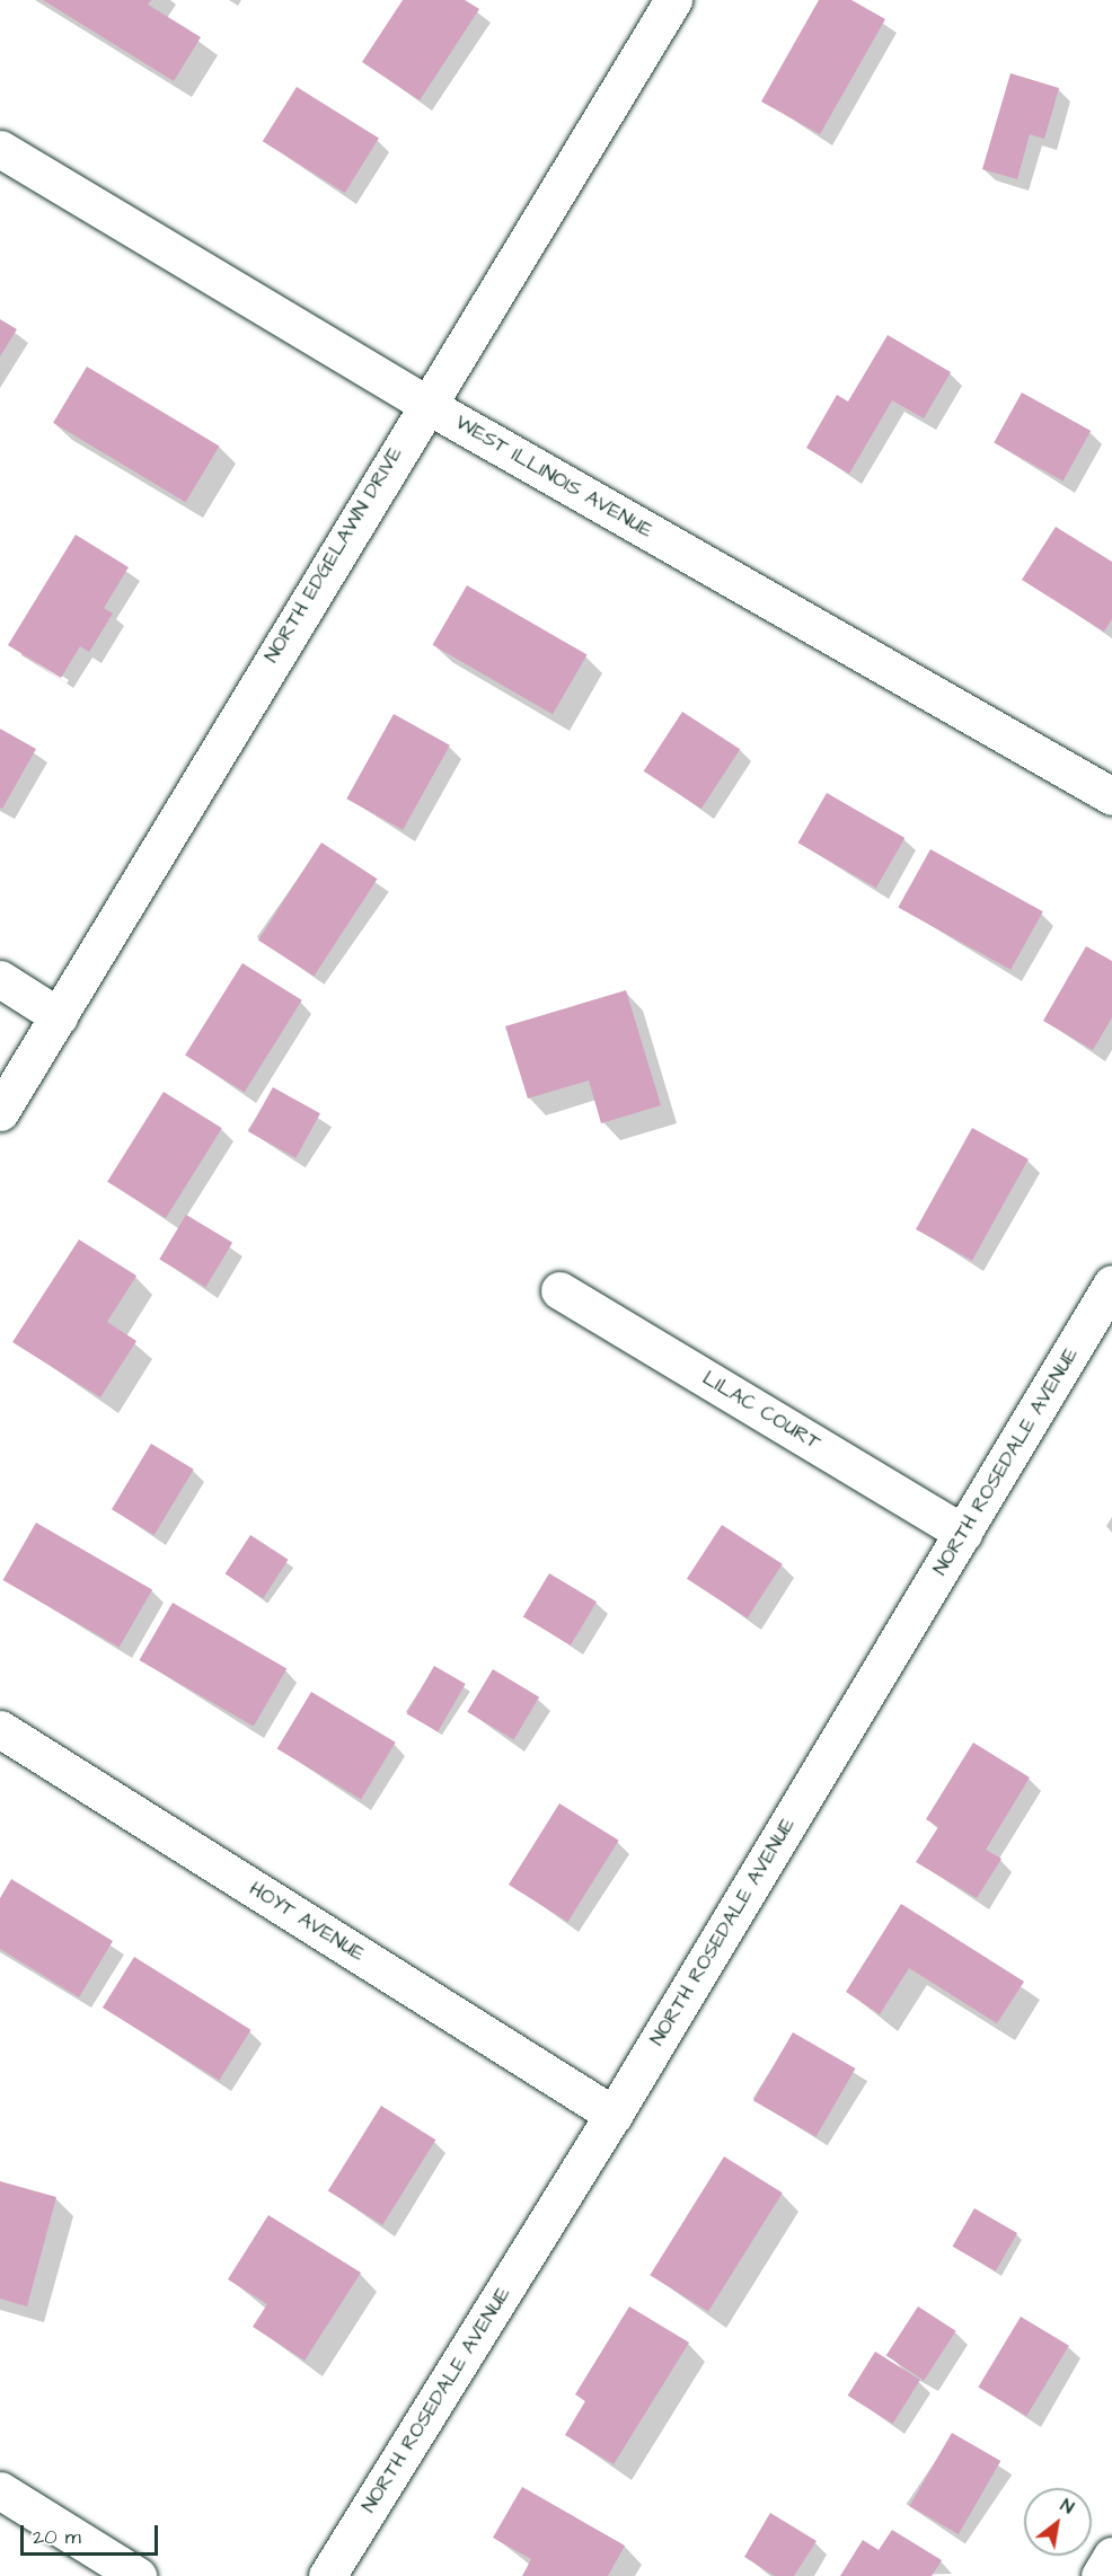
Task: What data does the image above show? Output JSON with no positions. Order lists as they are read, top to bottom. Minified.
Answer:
{"streets":{"street":["WEST ILLINOIS AVENUE","NORTH EDGELAWN DRIVE","LILAC COURT","NORTH ROSEDALE AVENUE","HOYT AVENUE"]},"crossings":[["WEST ILLINOIS AVENUE","NORTH EDGELAWN DRIVE"],["LILAC COURT","NORTH ROSEDALE AVENUE"],["NORTH ROSEDALE AVENUE","HOYT AVENUE"]],"scale_bar":"20 m","north":"top right"}
